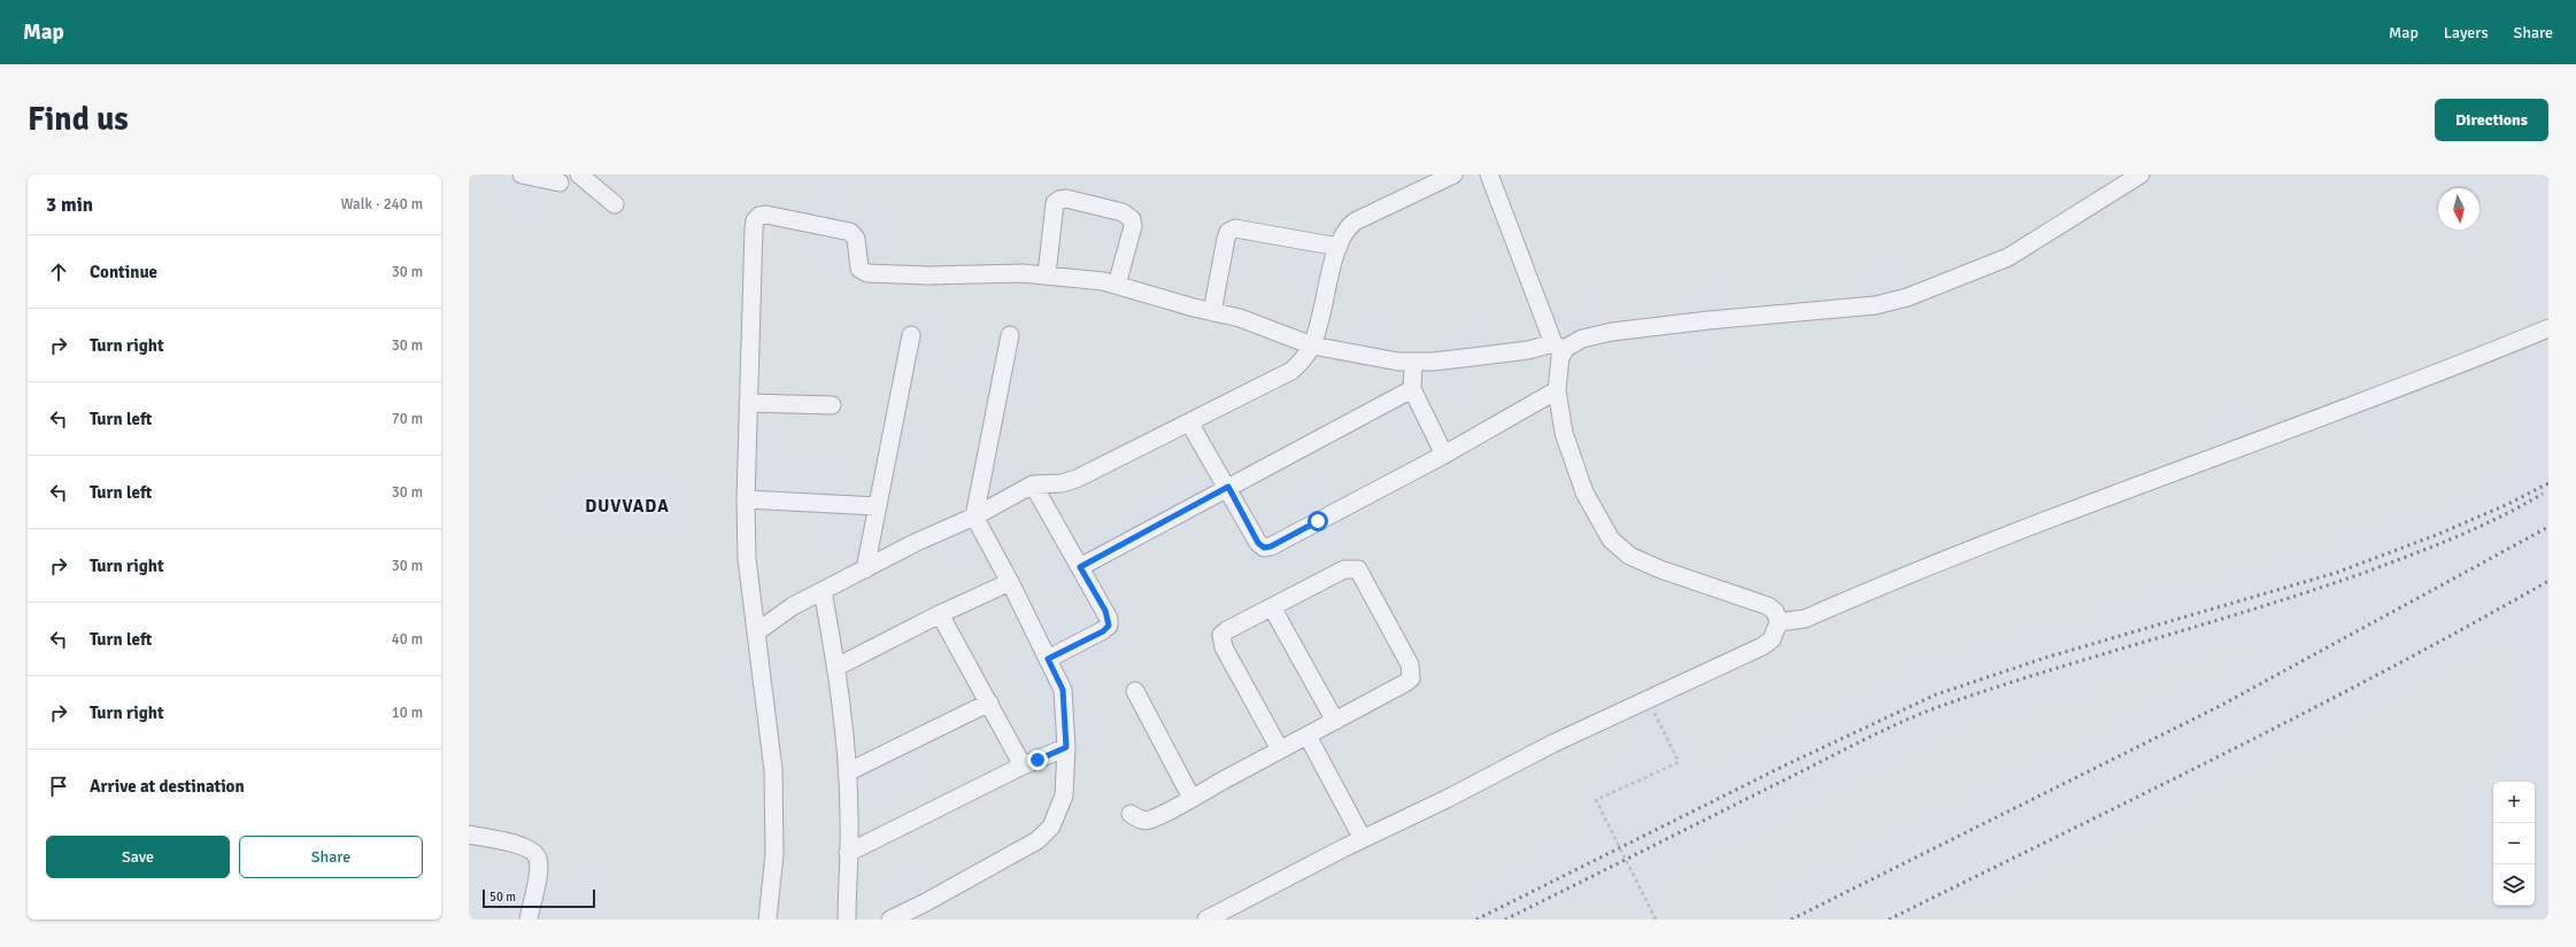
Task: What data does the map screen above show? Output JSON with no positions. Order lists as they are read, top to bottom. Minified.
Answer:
{"districts":["DUVVADA"],"scale_bar":"50 m","north":"bottom","page":{"header":"Map","nav":["Map","Layers","Share"],"buttons":["Directions",["Save","Share"]],"title":"Find us","heading":["3 min","Walk · 240 m"],"list":[["Continue","30 m"],["Turn right","30 m"],["Turn left","70 m"],["Turn left","30 m"],["Turn right","30 m"],["Turn left","40 m"],["Turn right","10 m"],"Arrive at destination"],"map_buttons":["+","−"],"scale":"50 m"}}
